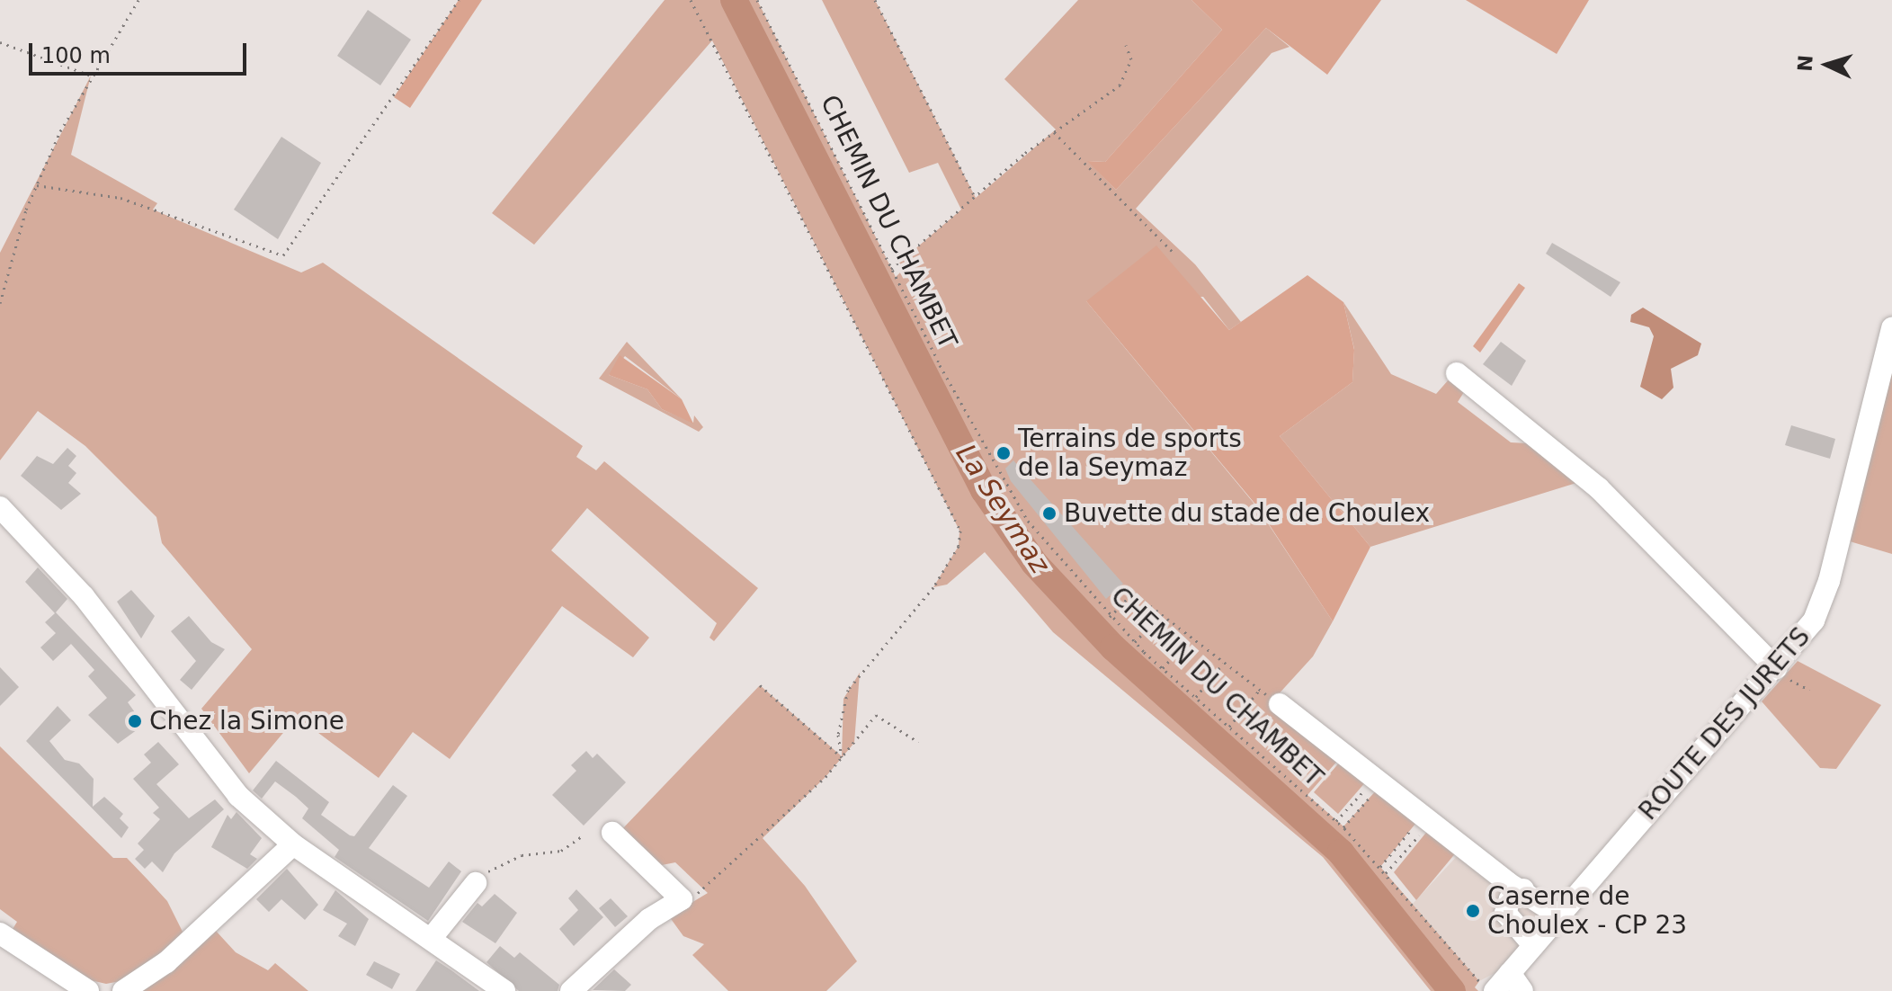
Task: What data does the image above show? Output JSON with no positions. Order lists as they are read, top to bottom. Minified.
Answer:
{"streets":{"street":["ROUTE DES JURETS"],"path":["CHEMIN DU CHAMBET"]},"crossings":[["CHEMIN DU CHAMBET","ROUTE DES JURETS"]],"water":["La Seymaz"],"places":["Terrains de sports de la Seymaz","Buvette du stade de Choulex","Chez la Simone","Caserne de Choulex - CP 23"],"scale_bar":"100 m","north":"left"}
